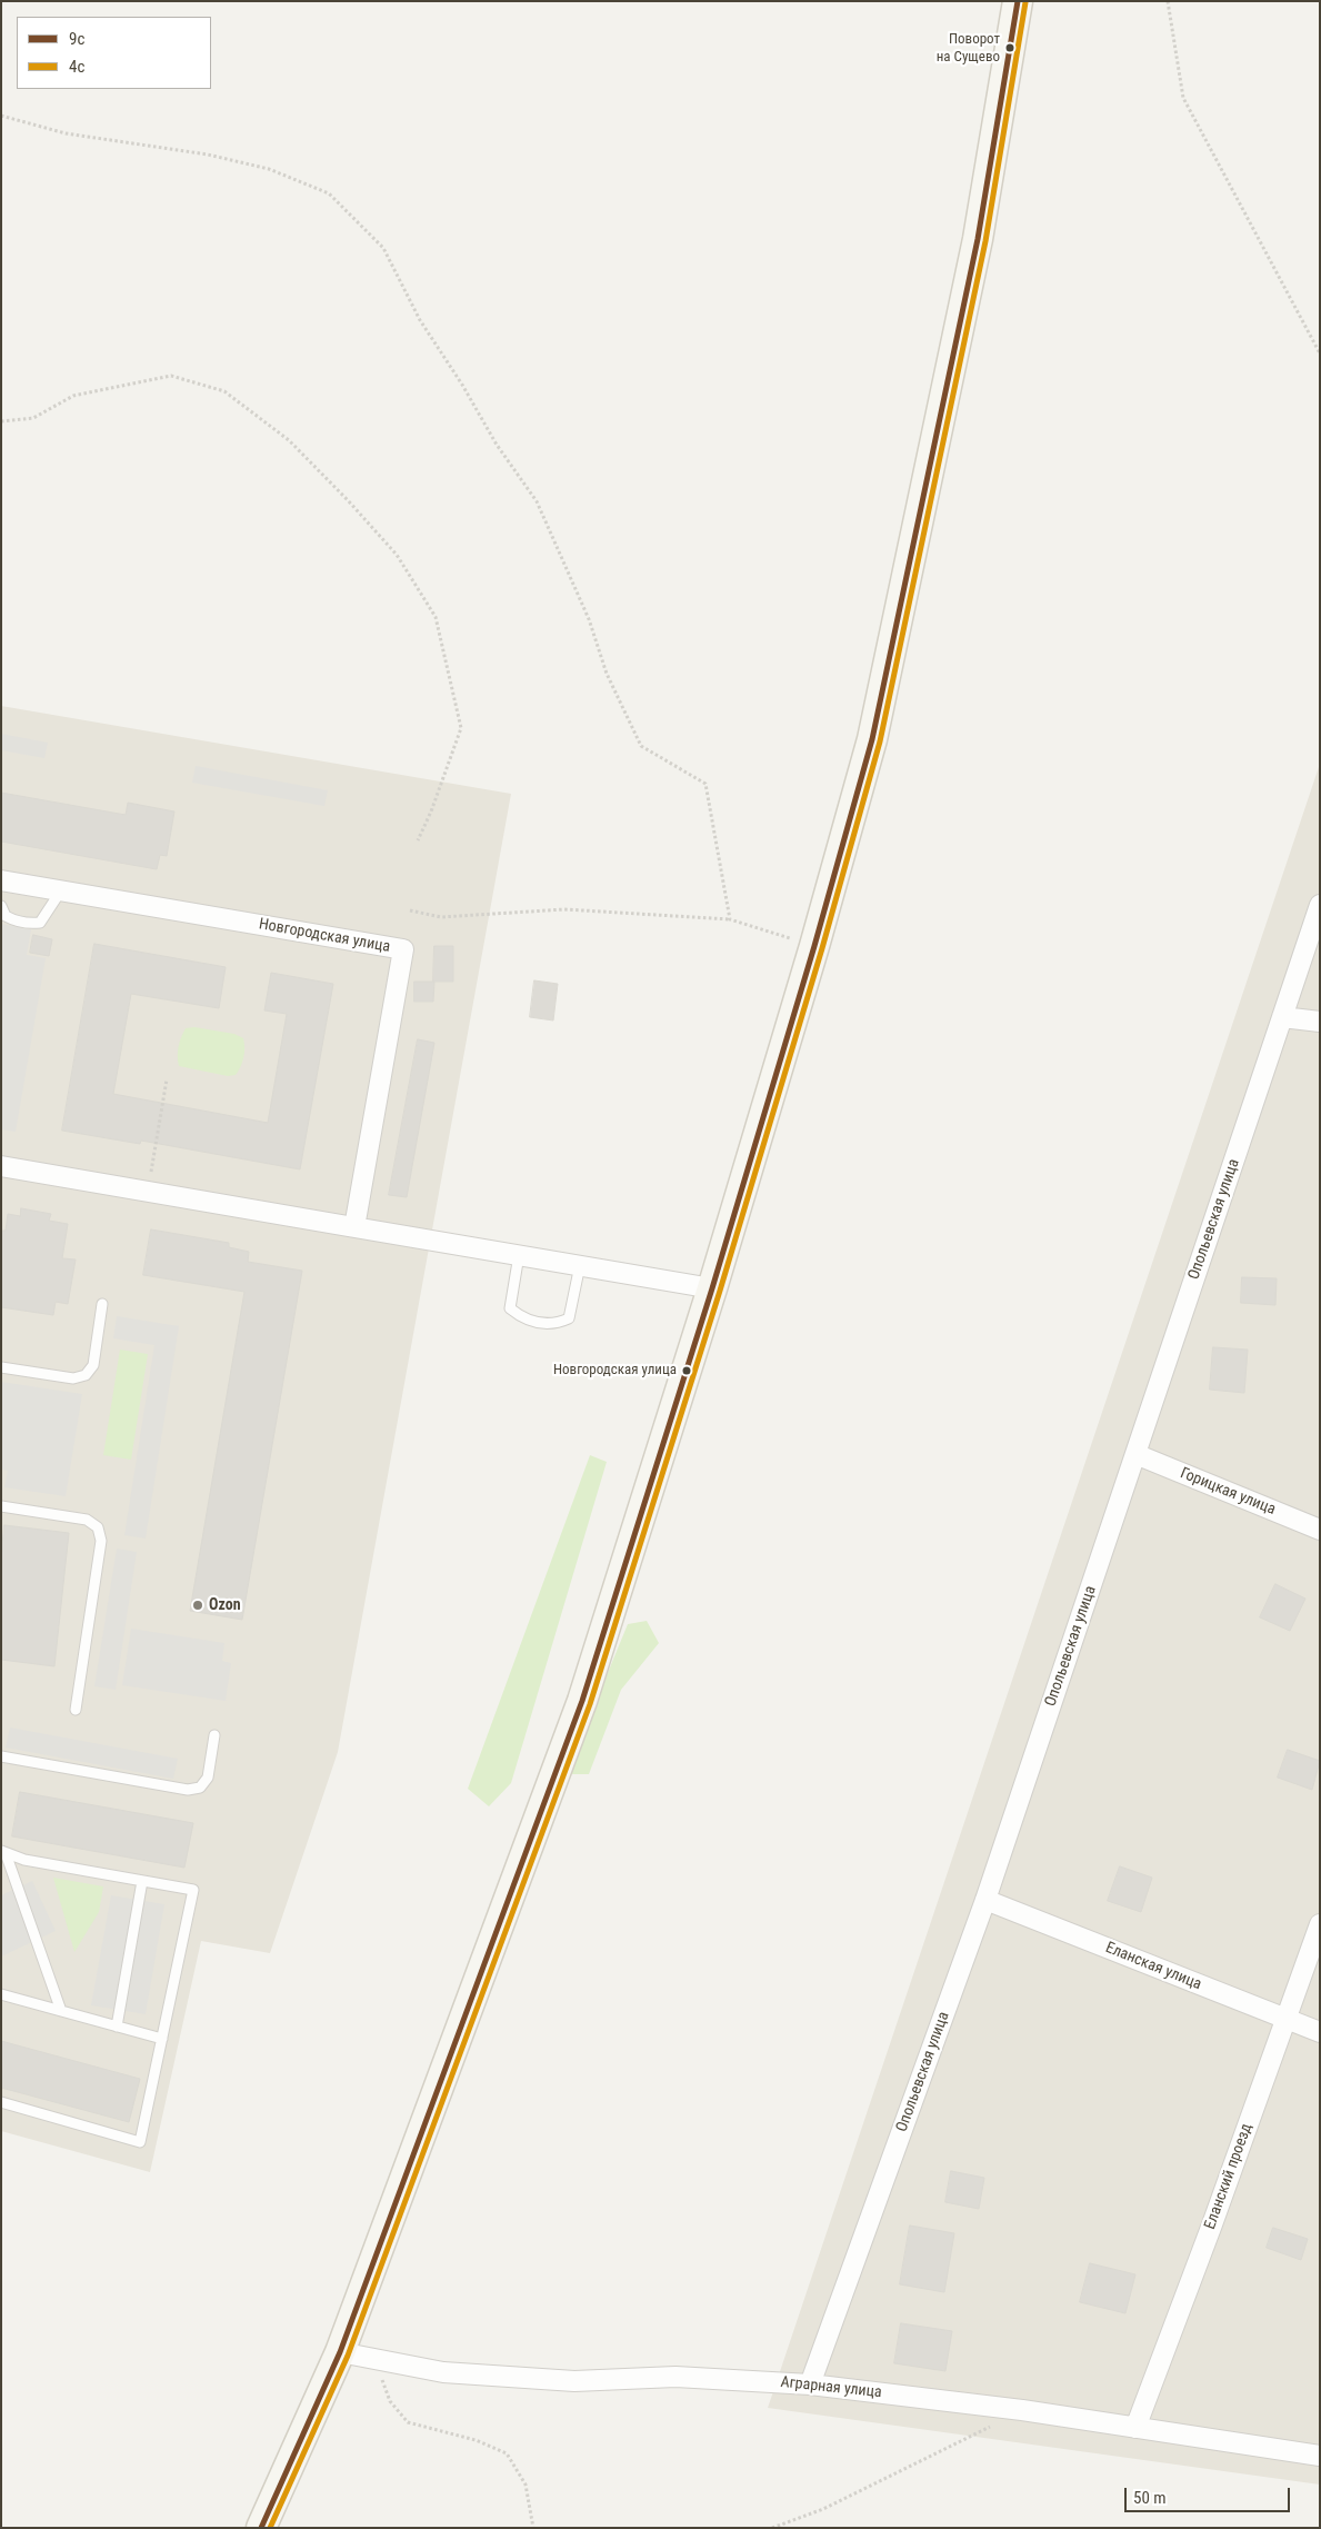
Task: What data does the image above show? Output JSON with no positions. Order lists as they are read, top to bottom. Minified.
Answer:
{"streets":{"street":["Новгородская улица","Опольевская улица","Горицкая улица","Еланская улица","Еланский проезд","Аграрная улица"]},"crossings":[["Опольевская улица","Горицкая улица"],["Опольевская улица","Еланская улица"],["Опольевская улица","Аграрная улица"],["Еланская улица","Еланский проезд"],["Еланский проезд","Аграрная улица"]],"places":["Поворот на Сущево","Новгородская улица","Ozon"],"lines":["transit line 9с","transit line 4с"],"legend":["9с","4с"],"scale_bar":"50 m"}
